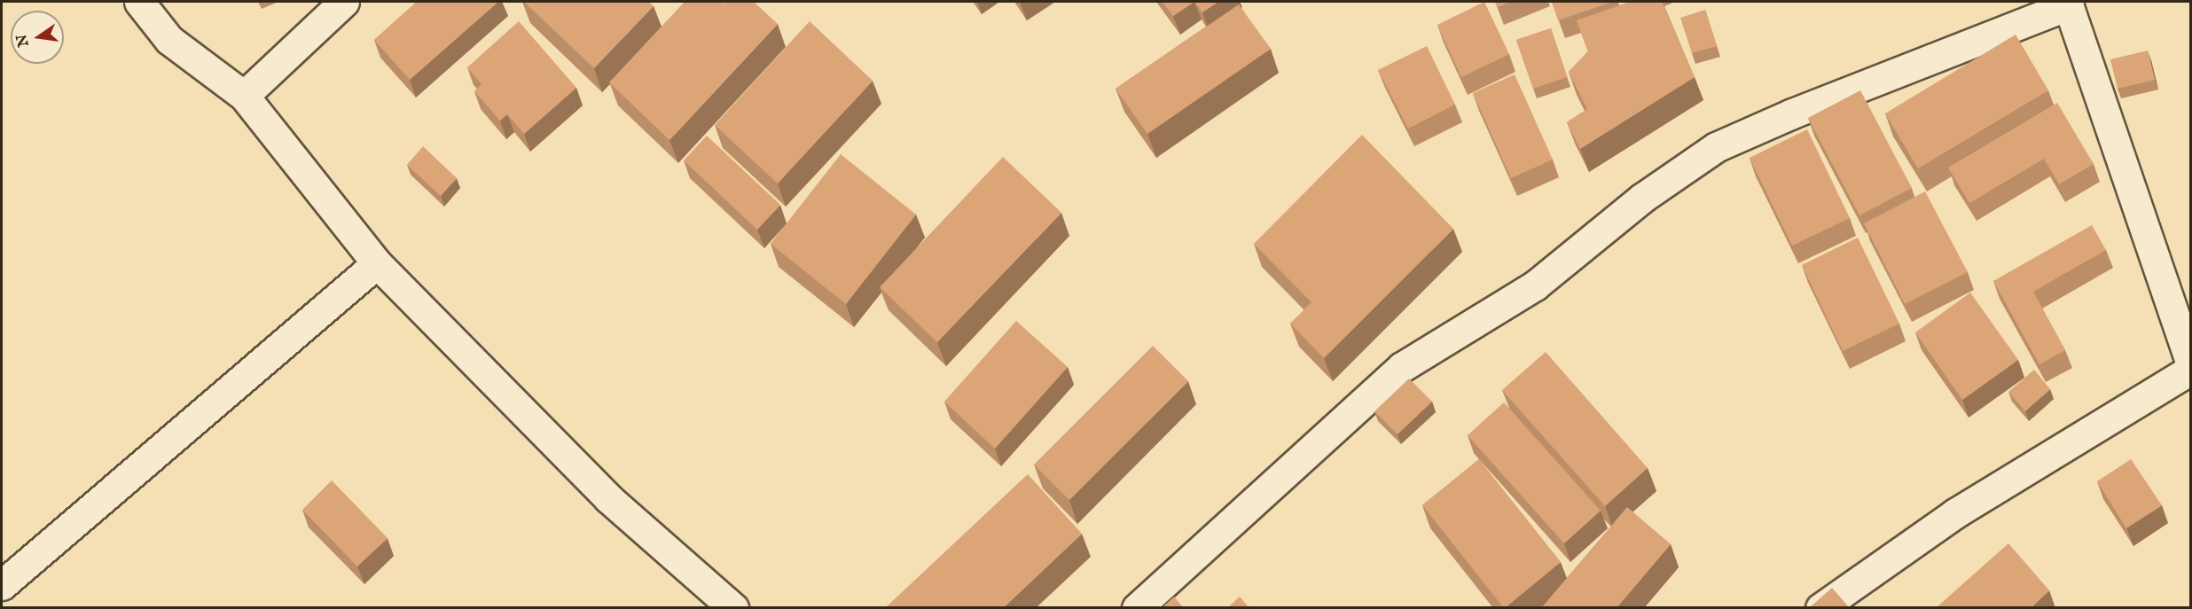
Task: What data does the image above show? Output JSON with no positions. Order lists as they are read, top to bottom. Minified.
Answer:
{"north":"left"}
